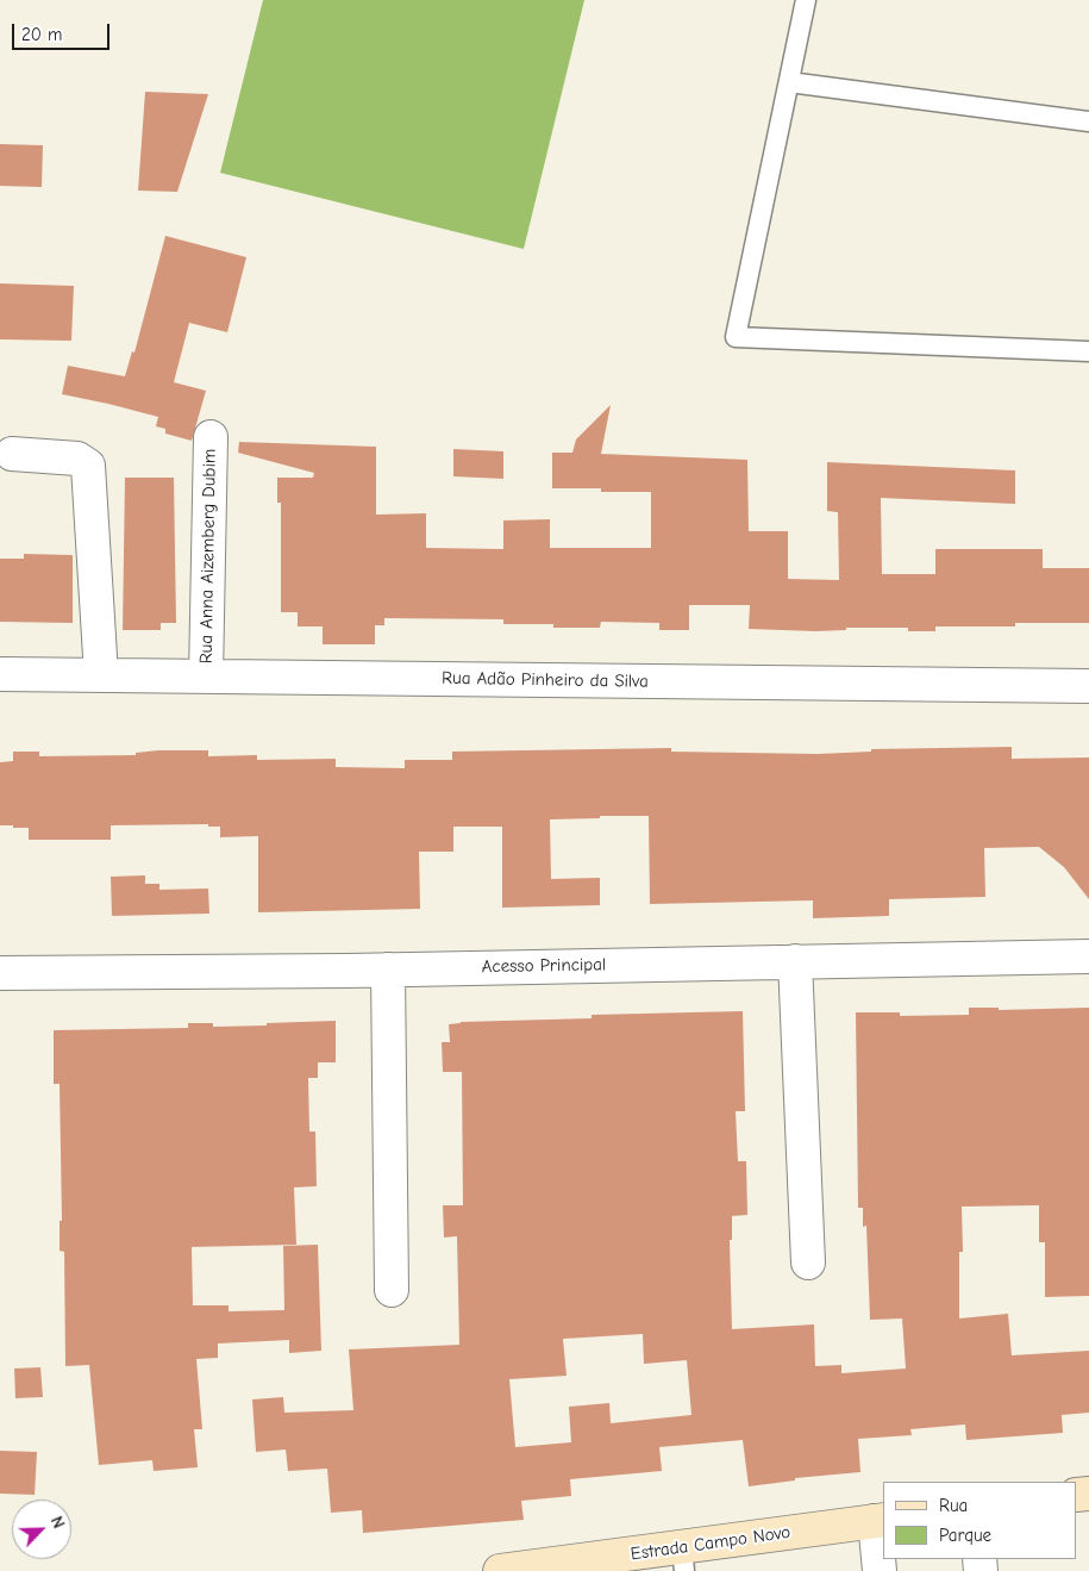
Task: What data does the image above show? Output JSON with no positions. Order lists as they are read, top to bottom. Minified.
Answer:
{"streets":{"street":["Rua Anna Aizemberg Dubim","Rua Adão Pinheiro da Silva","Acesso Principal","Estrada Campo Novo"]},"crossings":[["Rua Anna Aizemberg Dubim","Rua Adão Pinheiro da Silva"]],"legend":["Rua","Parque"],"scale_bar":"20 m","north":"top right"}
